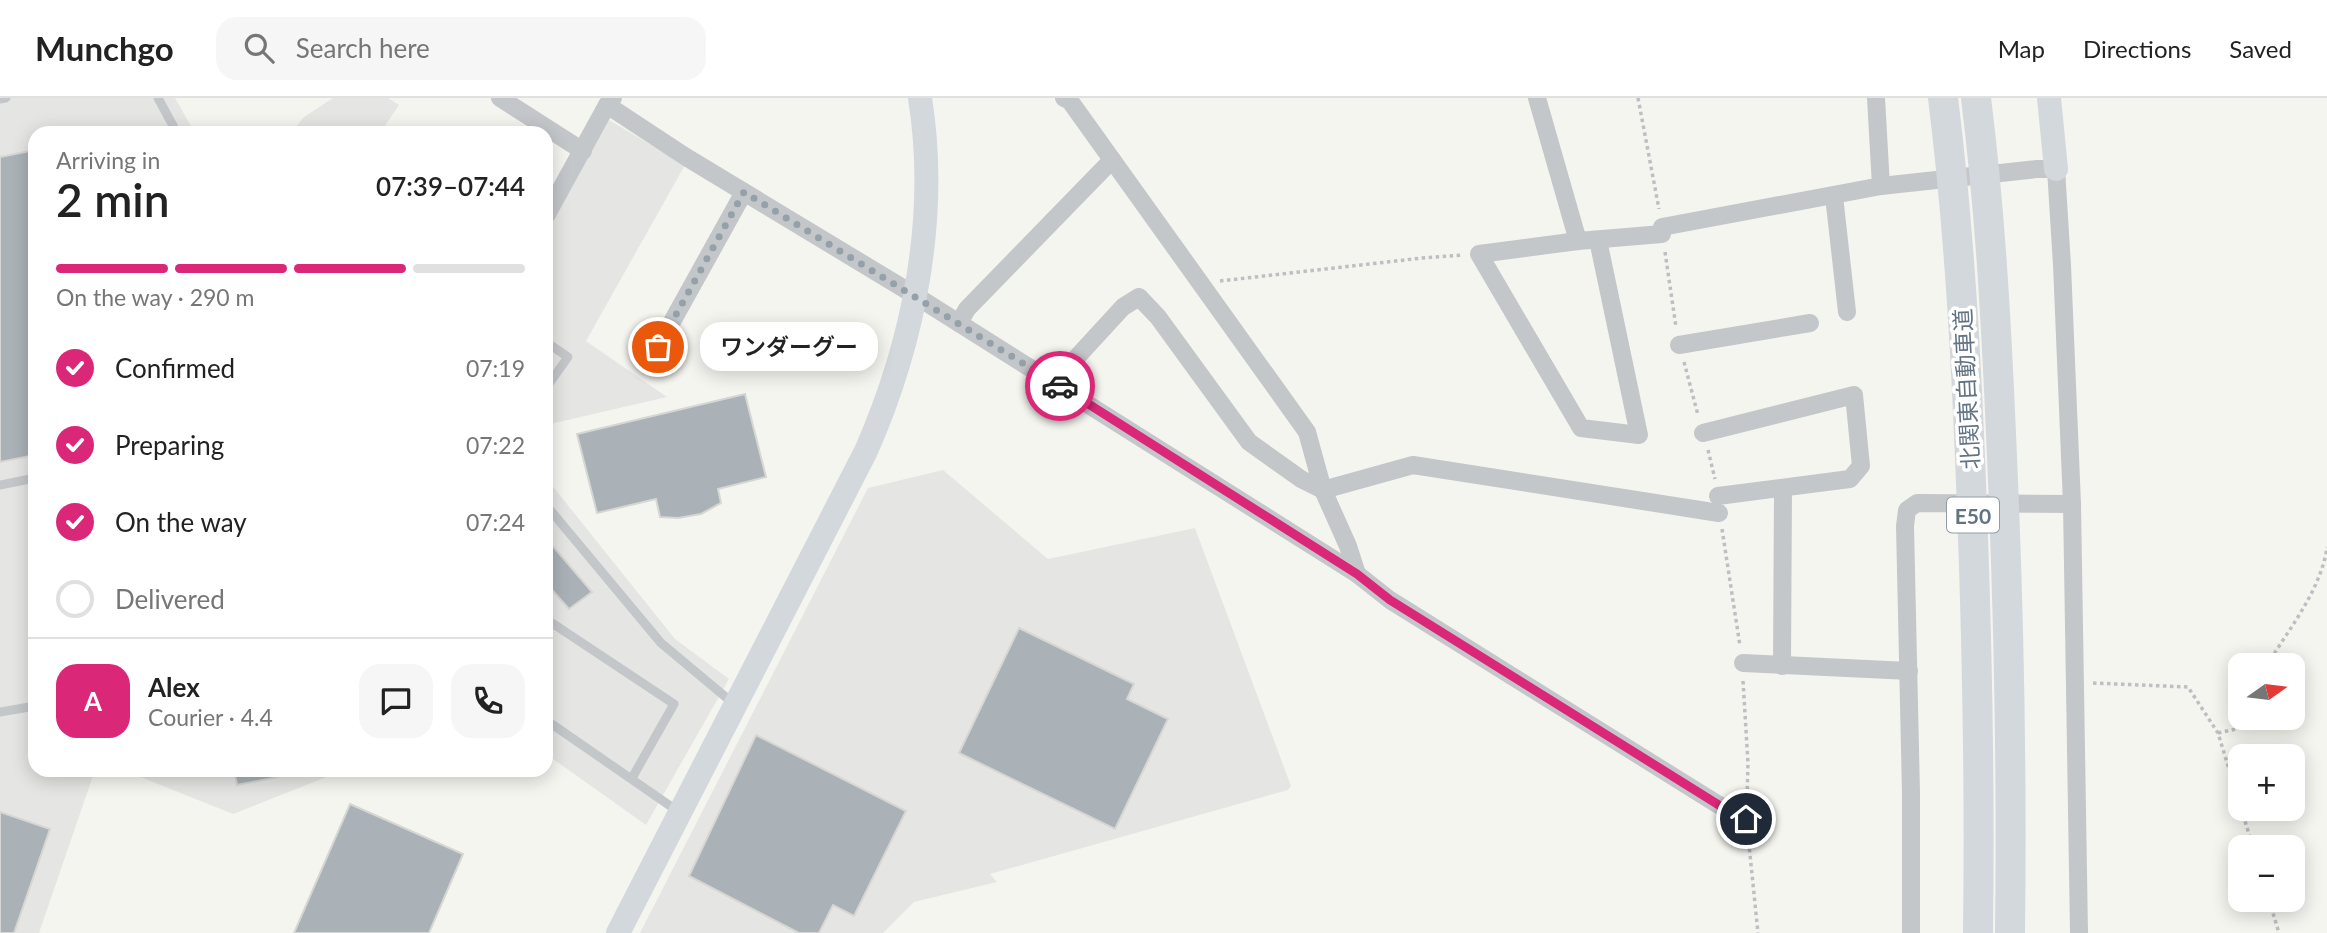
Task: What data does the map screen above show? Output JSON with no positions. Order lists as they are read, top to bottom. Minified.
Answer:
{"streets":{"highway":["北関東自動車道","E50"]},"places":["ワンダーグー"],"north":"right","page":{"header":"Munchgo","search":"Search here","nav":["Map","Directions","Saved"],"heading":["2 min","Arriving in","07:39–07:44"],"panel":["Alex","Courier · 4.4"],"bar":"On the way · 290 m","bubble":"ワンダーグー","list":[["Confirmed","07:19"],["Preparing","07:22"],["On the way","07:24"],"Delivered"],"map_buttons":["+","−"],"round":"A"}}
